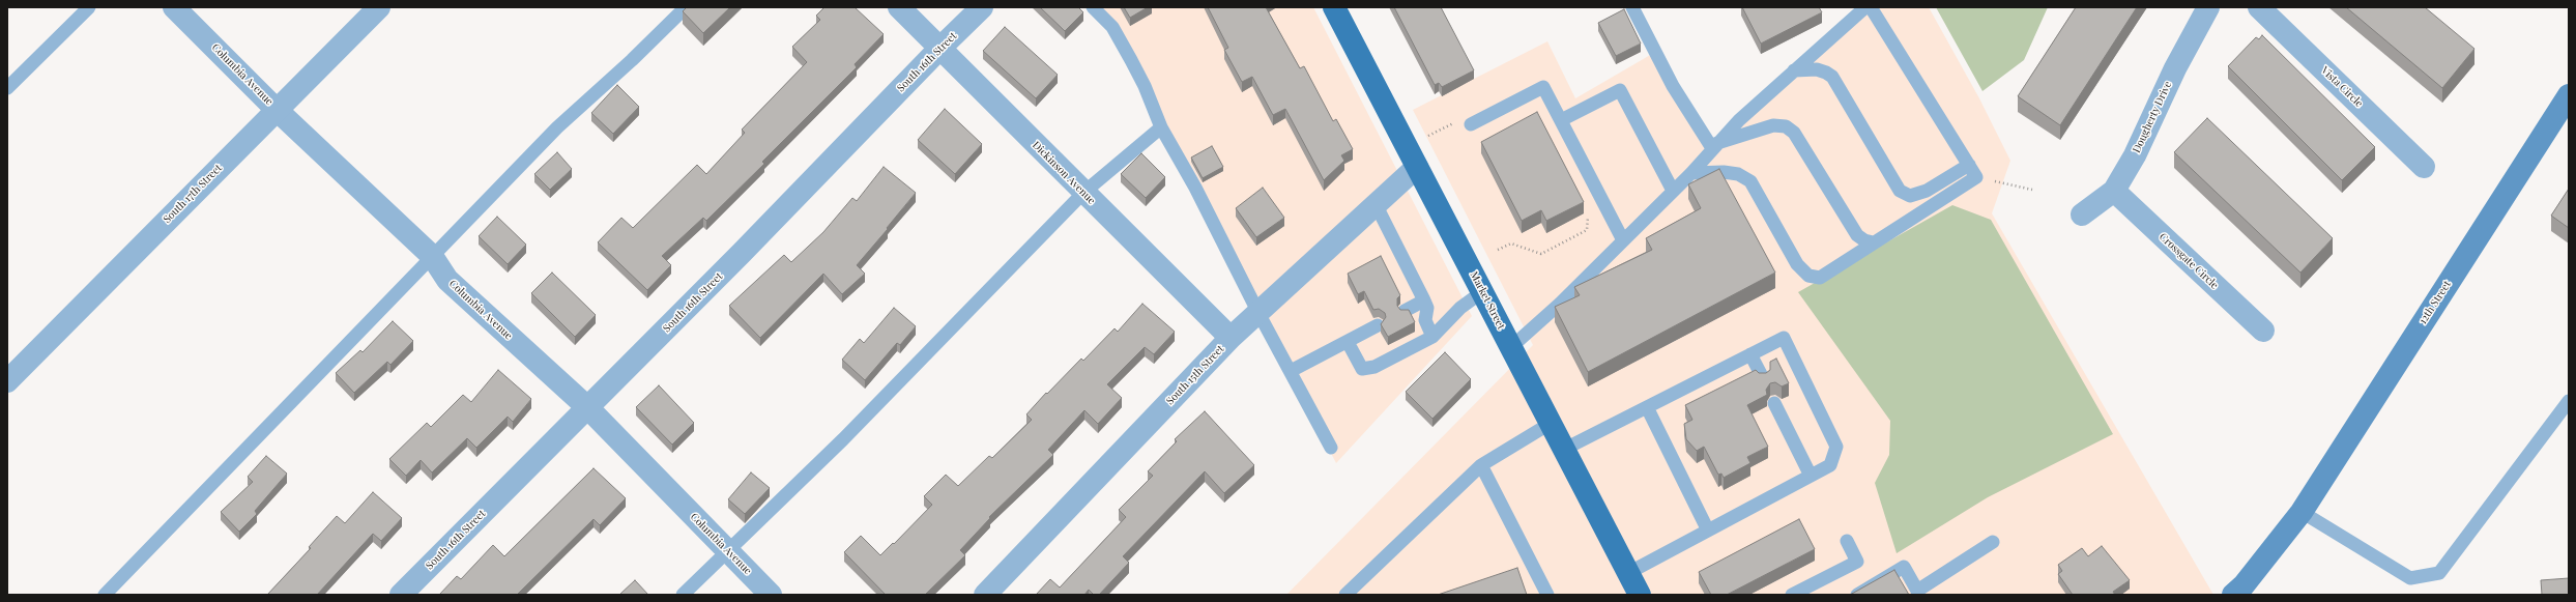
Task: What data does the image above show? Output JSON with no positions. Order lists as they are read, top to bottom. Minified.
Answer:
{"streets":{"main road":["Market Street","12th Street"],"street":["South 16th Street","Columbia Avenue","Vista Circle","Dougherty Drive","Dickinson Avenue","South 17th Street","Crossgate Circle","South 15th Street"]},"crossings":[["South 16th Street","Columbia Avenue"],["South 16th Street","Dickinson Avenue"],["Columbia Avenue","South 17th Street"],["Dougherty Drive","Crossgate Circle"],["Dickinson Avenue","South 15th Street"],["Market Street","South 15th Street"]]}
